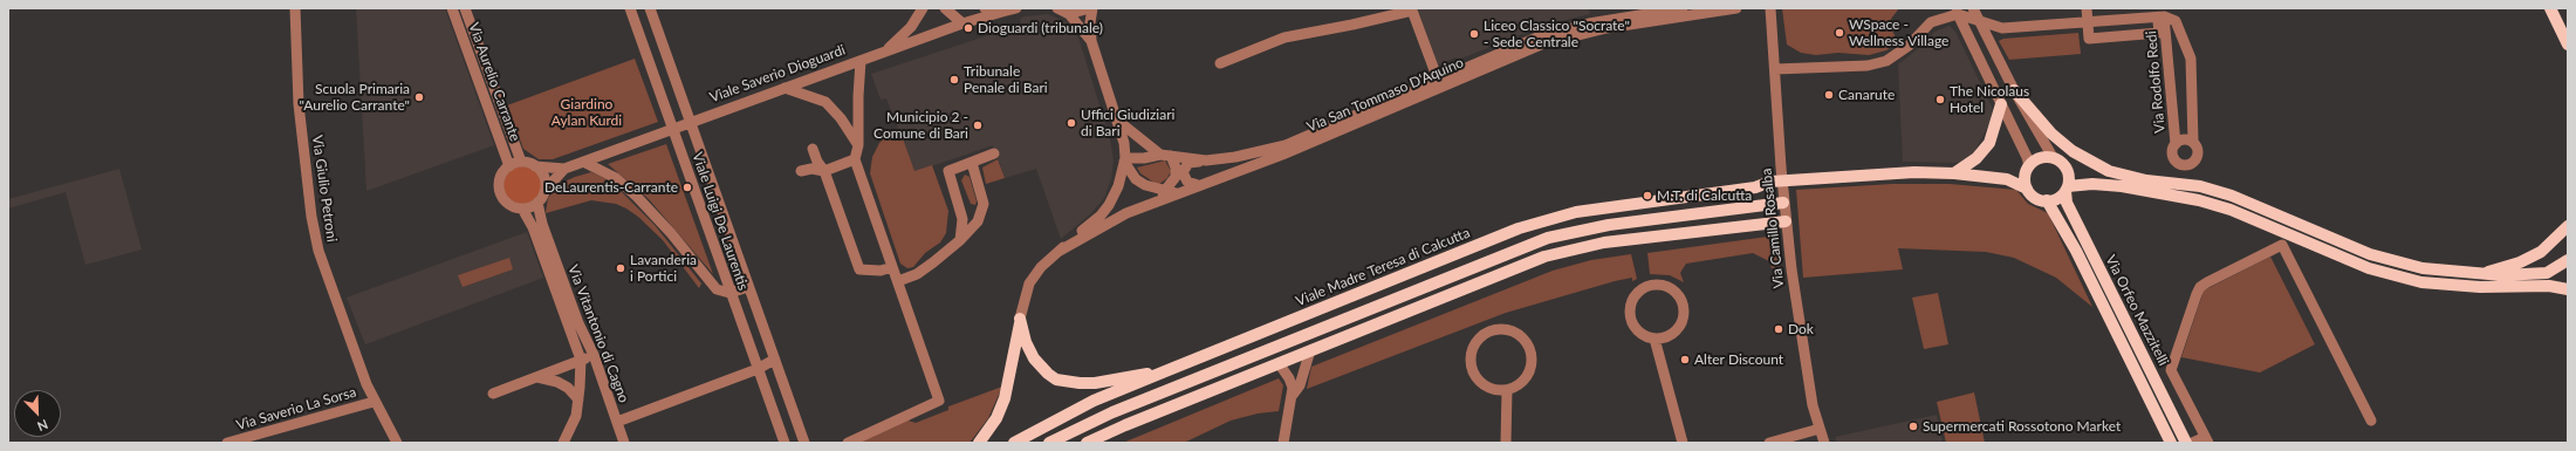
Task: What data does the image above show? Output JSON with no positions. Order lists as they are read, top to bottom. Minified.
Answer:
{"streets":{"main road":["Viale Madre Teresa di Calcutta","Via Orfeo Mazzitelli"],"street":["Viale Saverio Dioguardi","Via Aurelio Carrante","Via Rodolfo Redi","Via San Tommaso D'Aquino","Via Giulio Petroni","Viale Luigi De Laurentis","Via Camillo Rosalba","Via Vitantonio di Cagno","Via Saverio La Sorsa"]},"crossings":[["Viale Saverio Dioguardi","Via Aurelio Carrante"],["Viale Saverio Dioguardi","Viale Luigi De Laurentis"],["Viale Saverio Dioguardi","Via Vitantonio di Cagno"],["Via Aurelio Carrante","Via Vitantonio di Cagno"],["Via Giulio Petroni","Via Saverio La Sorsa"],["Viale Luigi De Laurentis","Via Vitantonio di Cagno"],["Via Camillo Rosalba","Viale Madre Teresa di Calcutta"]],"parks":["Giardino Aylan Kurdi"],"places":["Dioguardi (tribunale)","WSpace - Wellness Village","Liceo Classico \"Socrate\" - Sede Centrale","Tribunale Penale di Bari","Canarute","Scuola Primaria \"Aurelio Carrante\"","The Nicolaus Hotel","Uffici Giudiziari di Bari","Municipio 2 - Comune di Bari","DeLaurentis-Carrante","M.T. di Calcutta","Lavanderia i Portici","Dok","Alter Discount","Supermercati Rossotono Market"],"north":"bottom right"}
